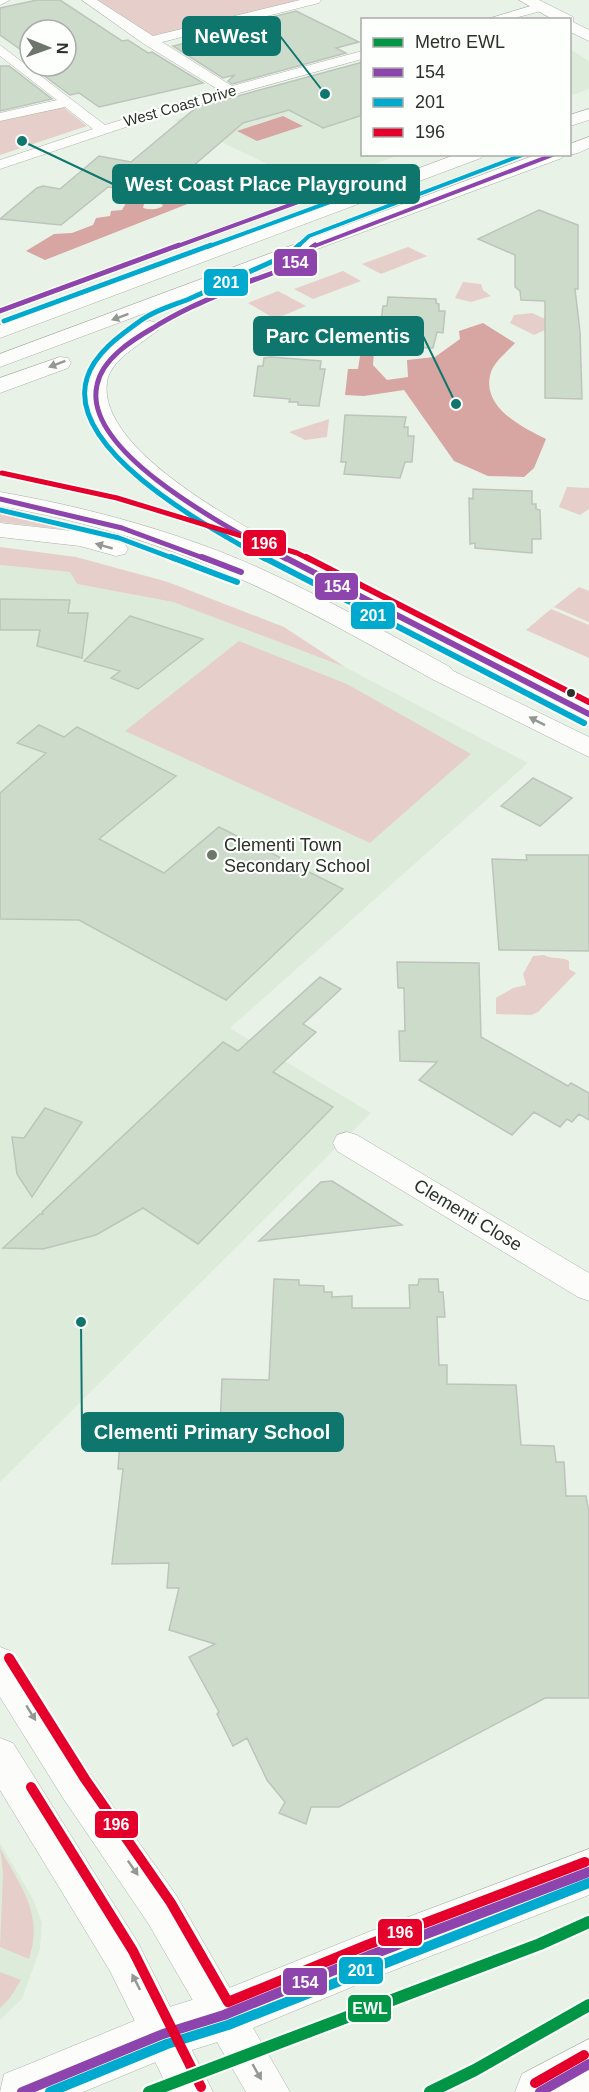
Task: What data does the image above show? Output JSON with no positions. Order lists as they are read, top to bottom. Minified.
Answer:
{"streets":{"street":["West Coast Drive","Clementi Close"]},"places":["NeWest","West Coast Place Playground","Parc Clementis","Clementi Town Secondary School","Clementi Primary School"],"lines":["transit line 154","transit line 201","transit line 196","metro line EWL"],"legend":["Metro EWL","154","201","196"],"north":"right"}
